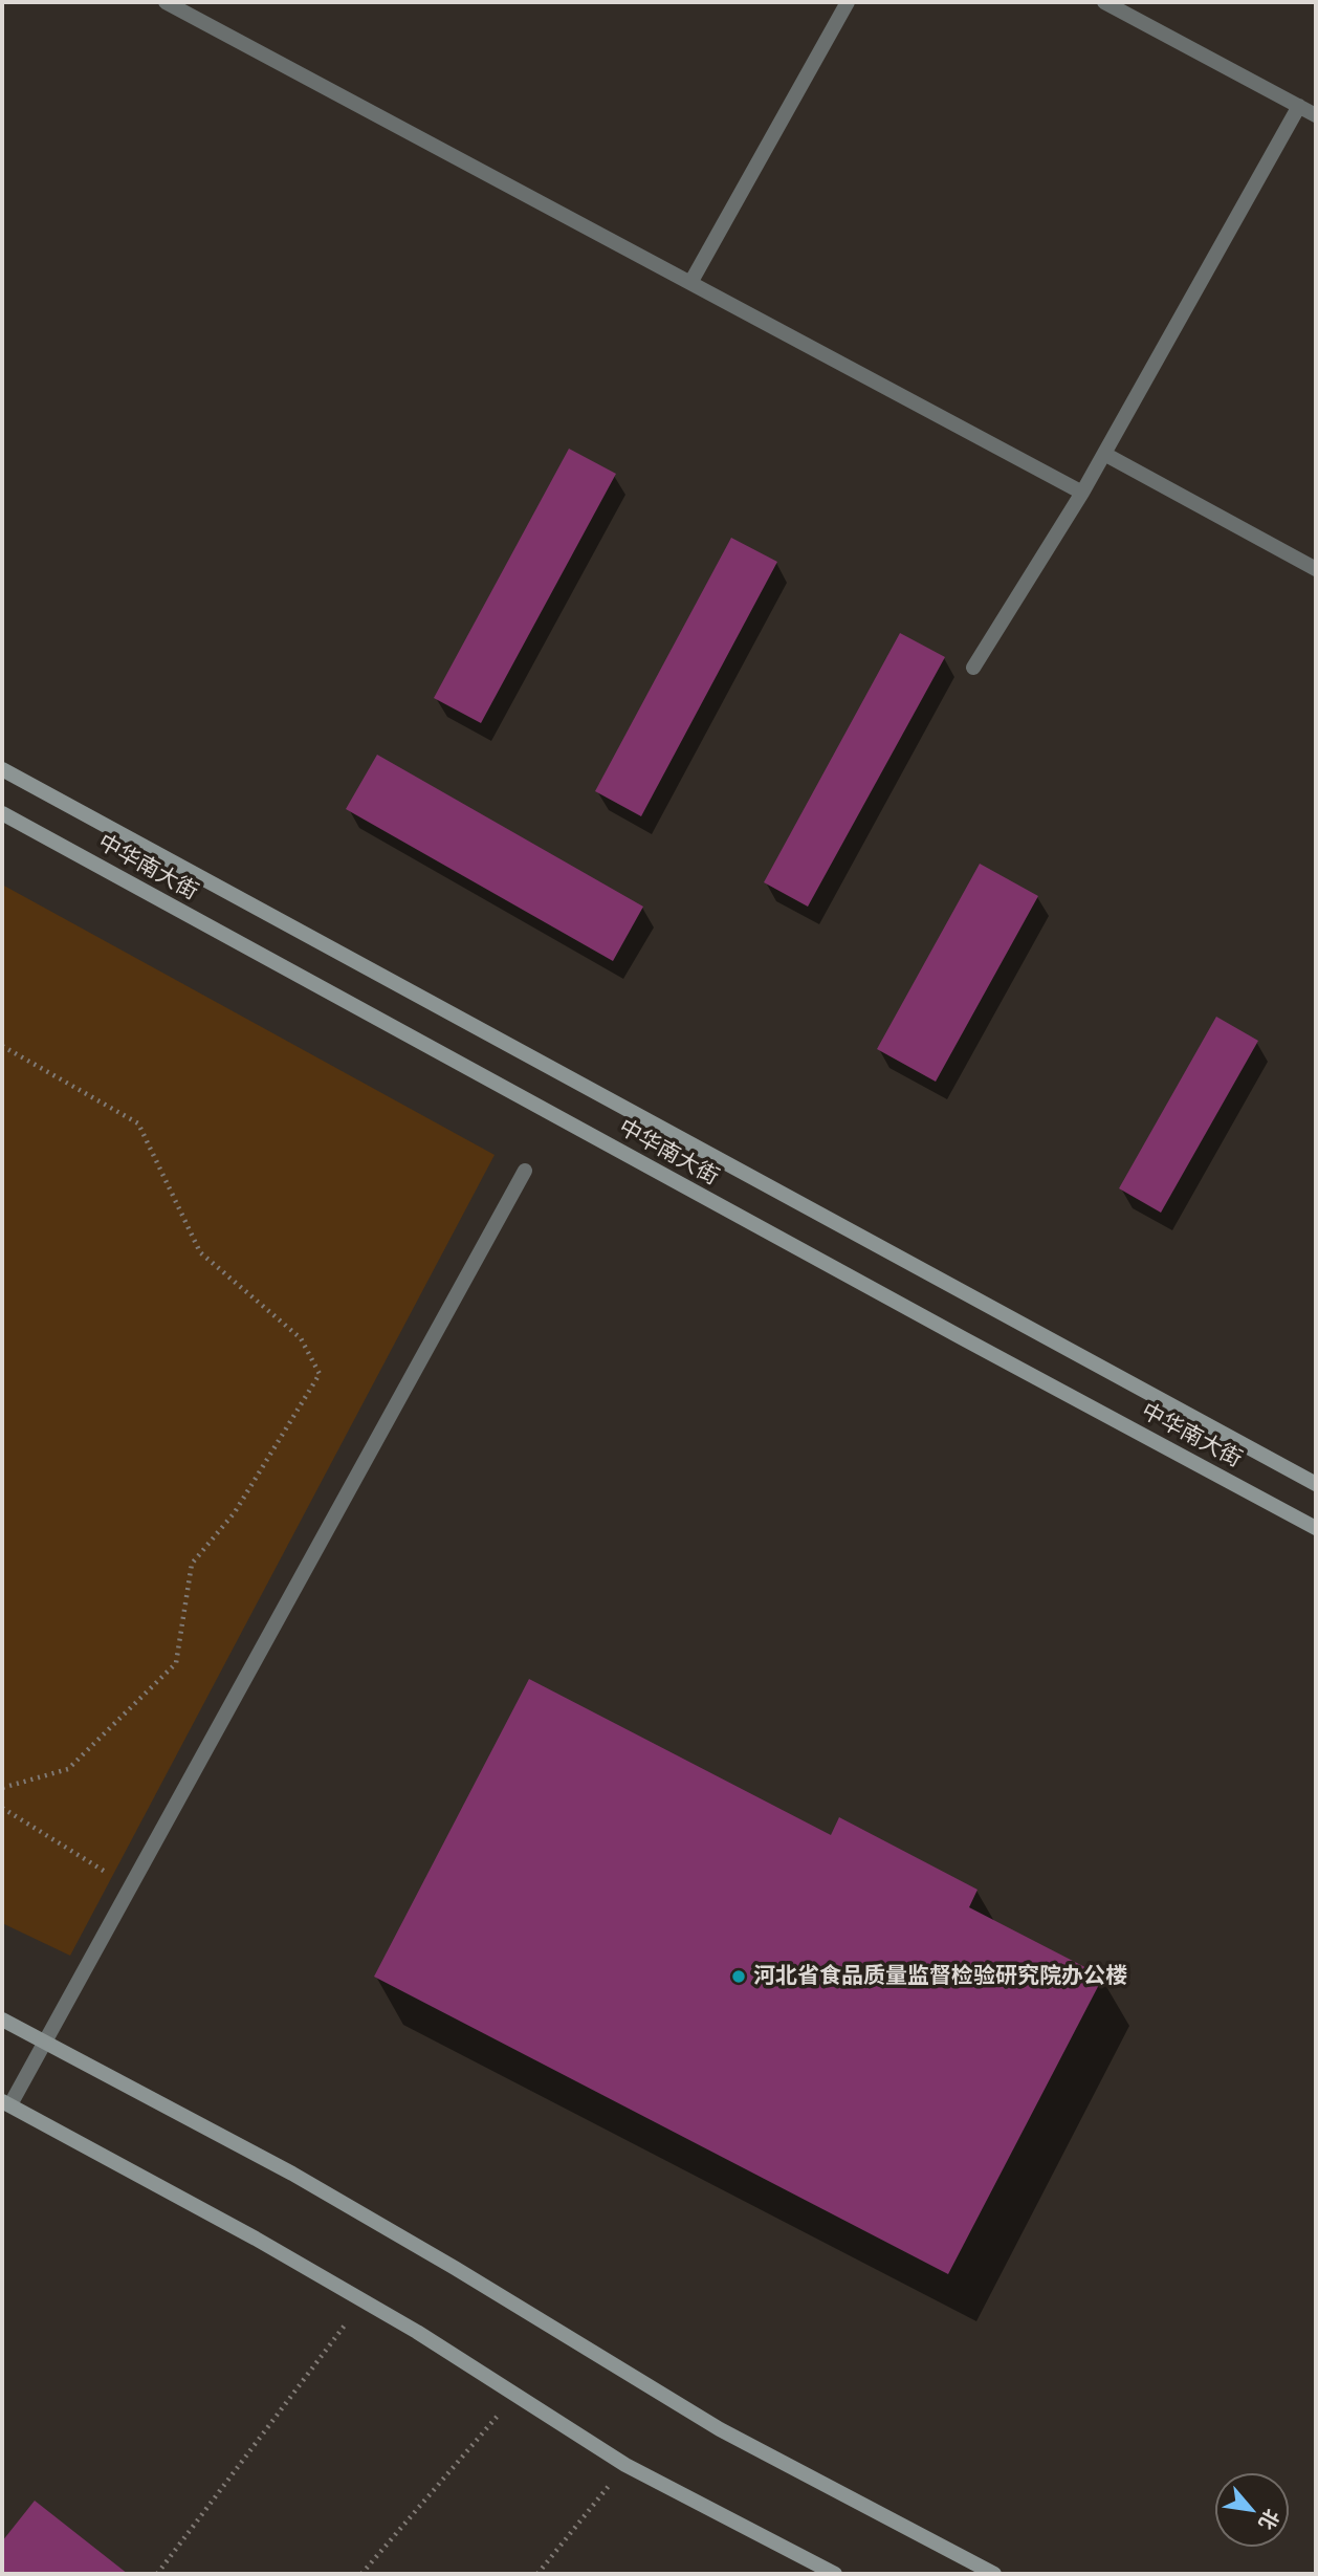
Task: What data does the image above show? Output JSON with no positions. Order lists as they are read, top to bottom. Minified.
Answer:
{"streets":{"main road":["中华南大街"]},"places":["河北省食品质量监督检验研究院办公楼"],"north":"bottom right"}
